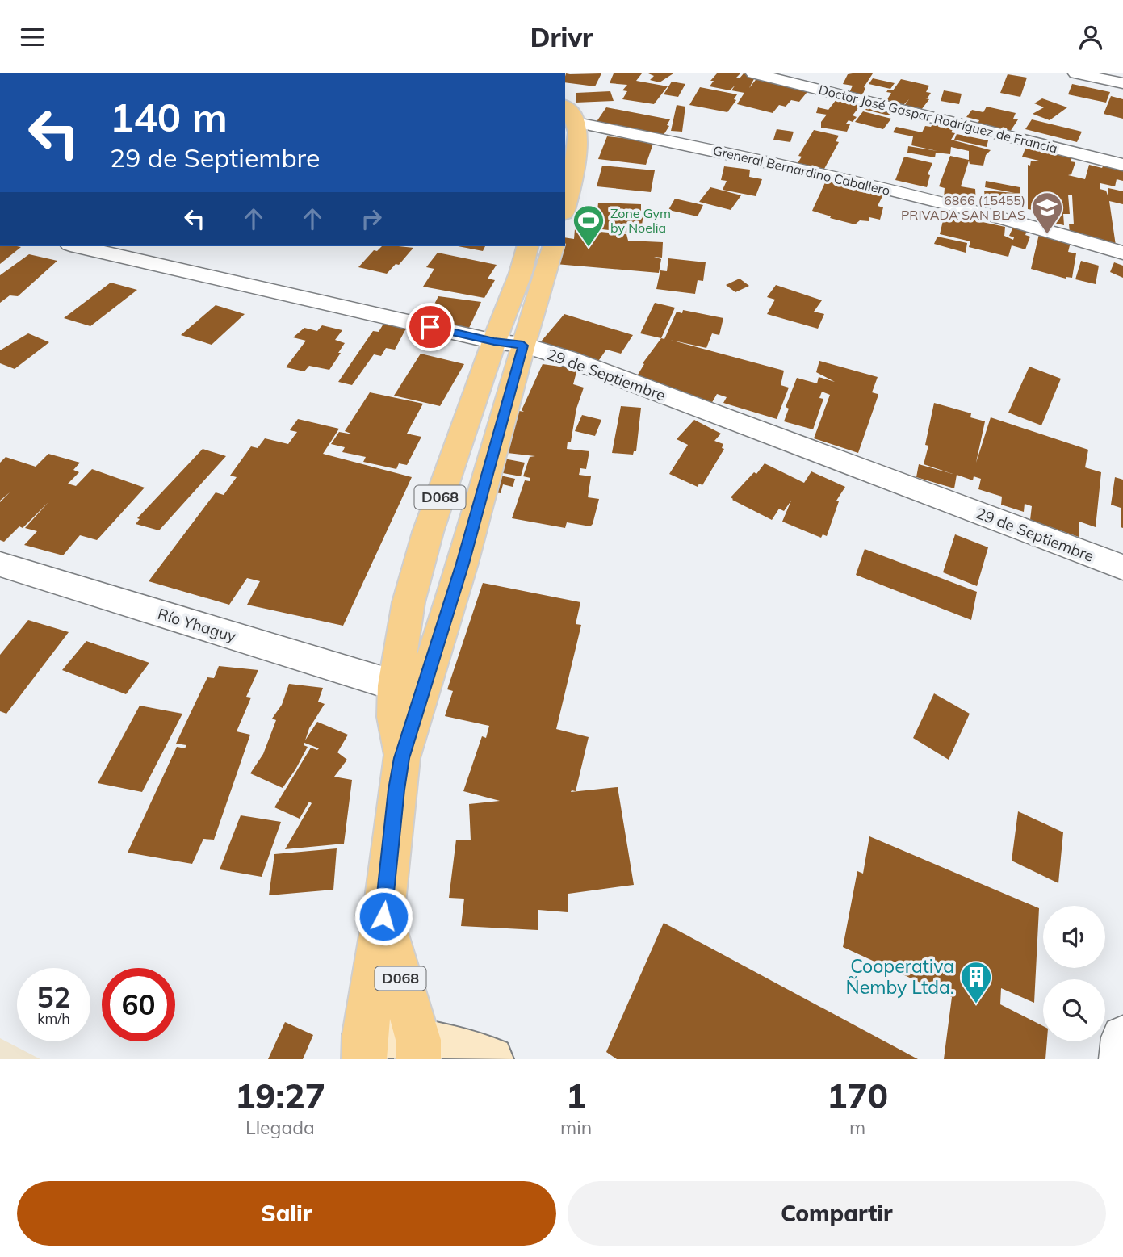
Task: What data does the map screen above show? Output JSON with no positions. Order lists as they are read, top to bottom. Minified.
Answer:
{"streets":{"main road":["D068"],"street":["Doctor José Gaspar Rodríguez de Francia","Greneral Bernardino Caballero","29 de Septiembre","Río Yhaguy"]},"crossings":[["29 de Septiembre","D068"],["D068","Río Yhaguy"]],"places":{"school or university":["6866 (15455) PRIVADA SAN BLAS"],"sports":["Zone Gym by Noelia"],"building":["Cooperativa Ñemby Ltda."]},"page":{"header":"Drivr","turn":["140 m","29 de Septiembre"],"speed":"52 km/h","limit":"60","eta":["19:27","Llegada","1","min","170","m"],"buttons":["Salir","Compartir"]}}
